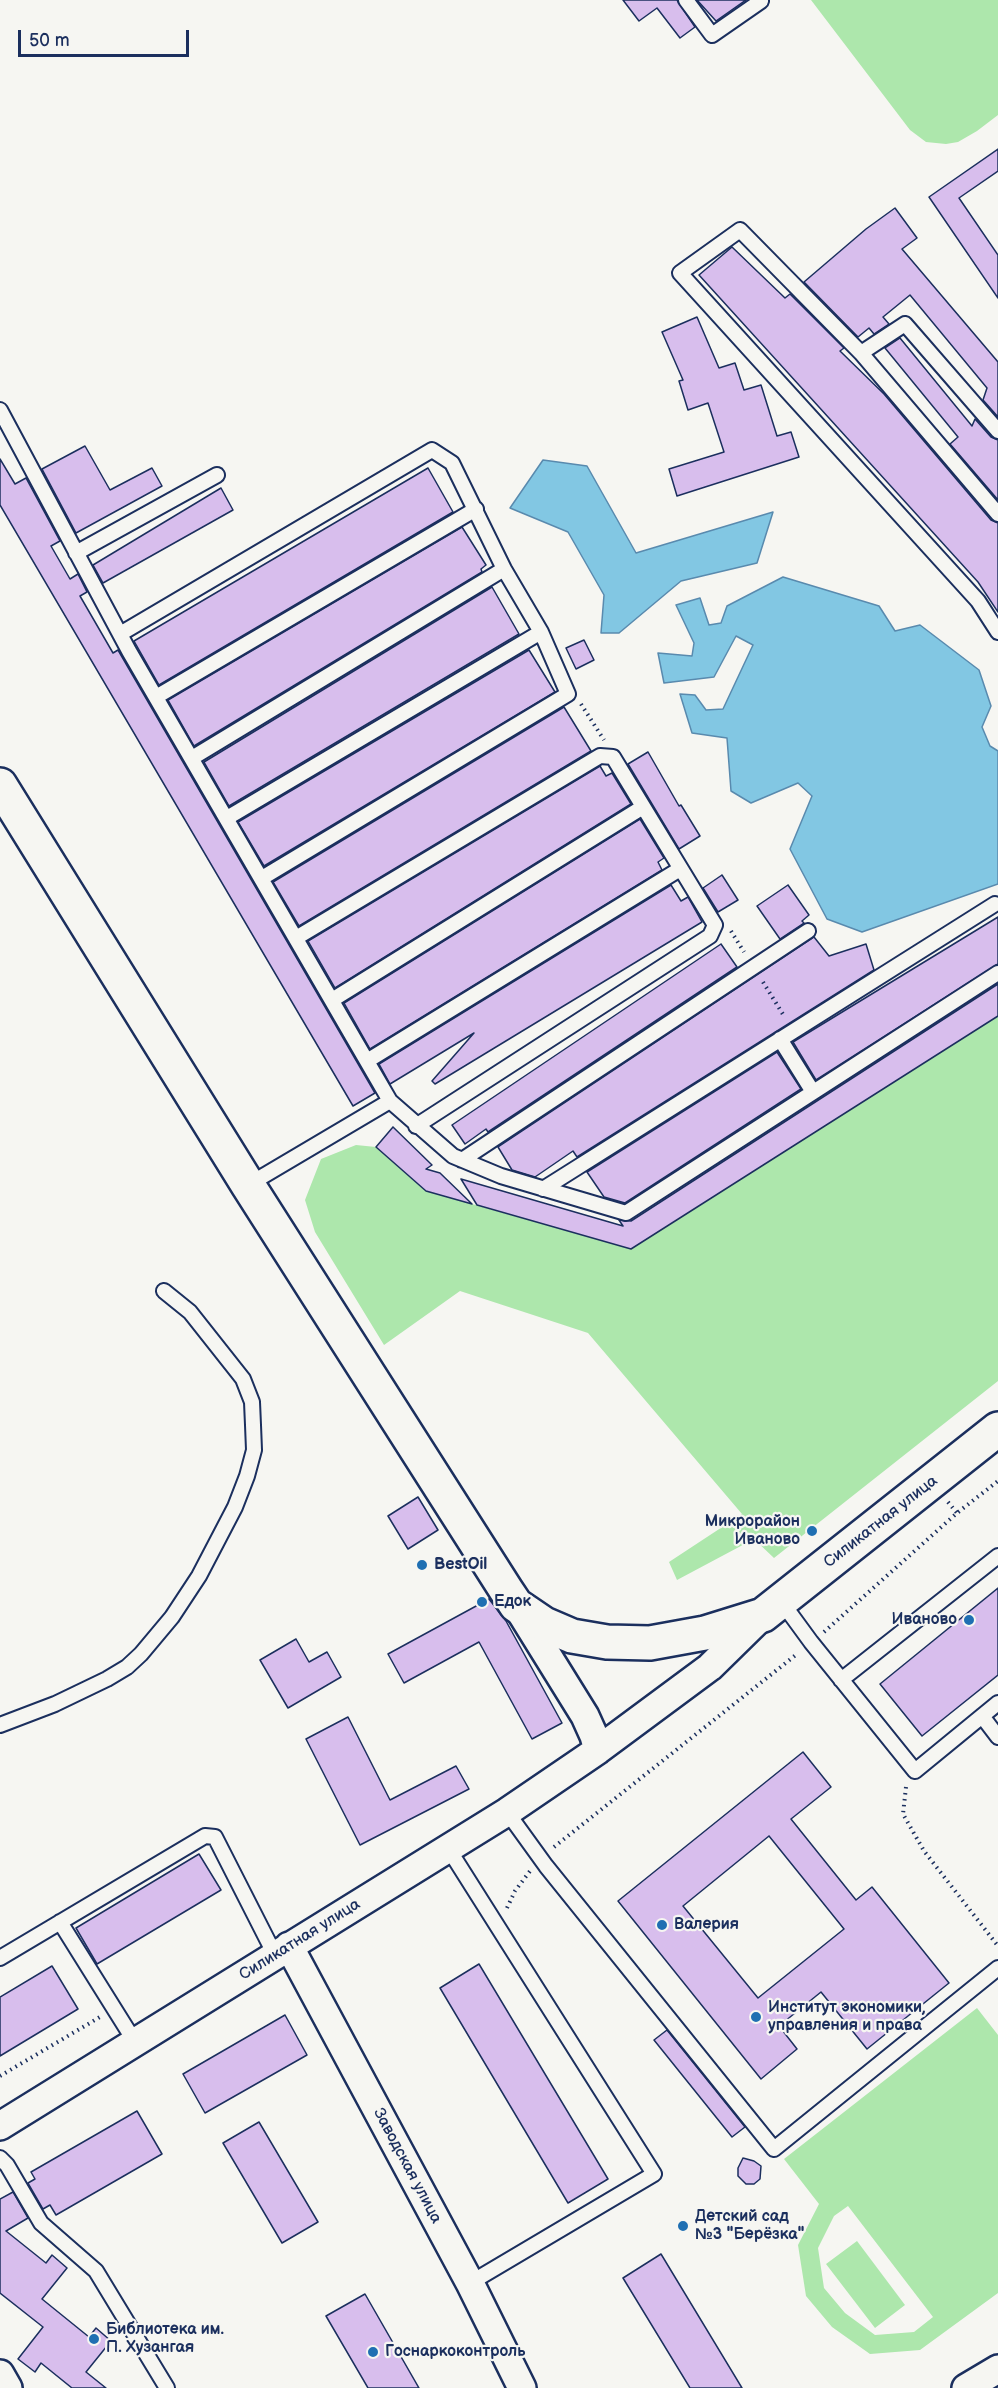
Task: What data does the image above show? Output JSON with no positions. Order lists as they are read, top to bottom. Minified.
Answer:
{"streets":{"street":["Силикатная улица","Заводская улица"]},"crossings":[["Силикатная улица","Заводская улица"]],"places":["Микрорайон Иваново","BestOil","Едок","Иваново","Валерия","Институт экономики, управления и права","Детский сад №3 \"Берёзка\"","Библиотека им. П. Хузангая","Госнаркоконтроль"],"scale_bar":"50 m"}
